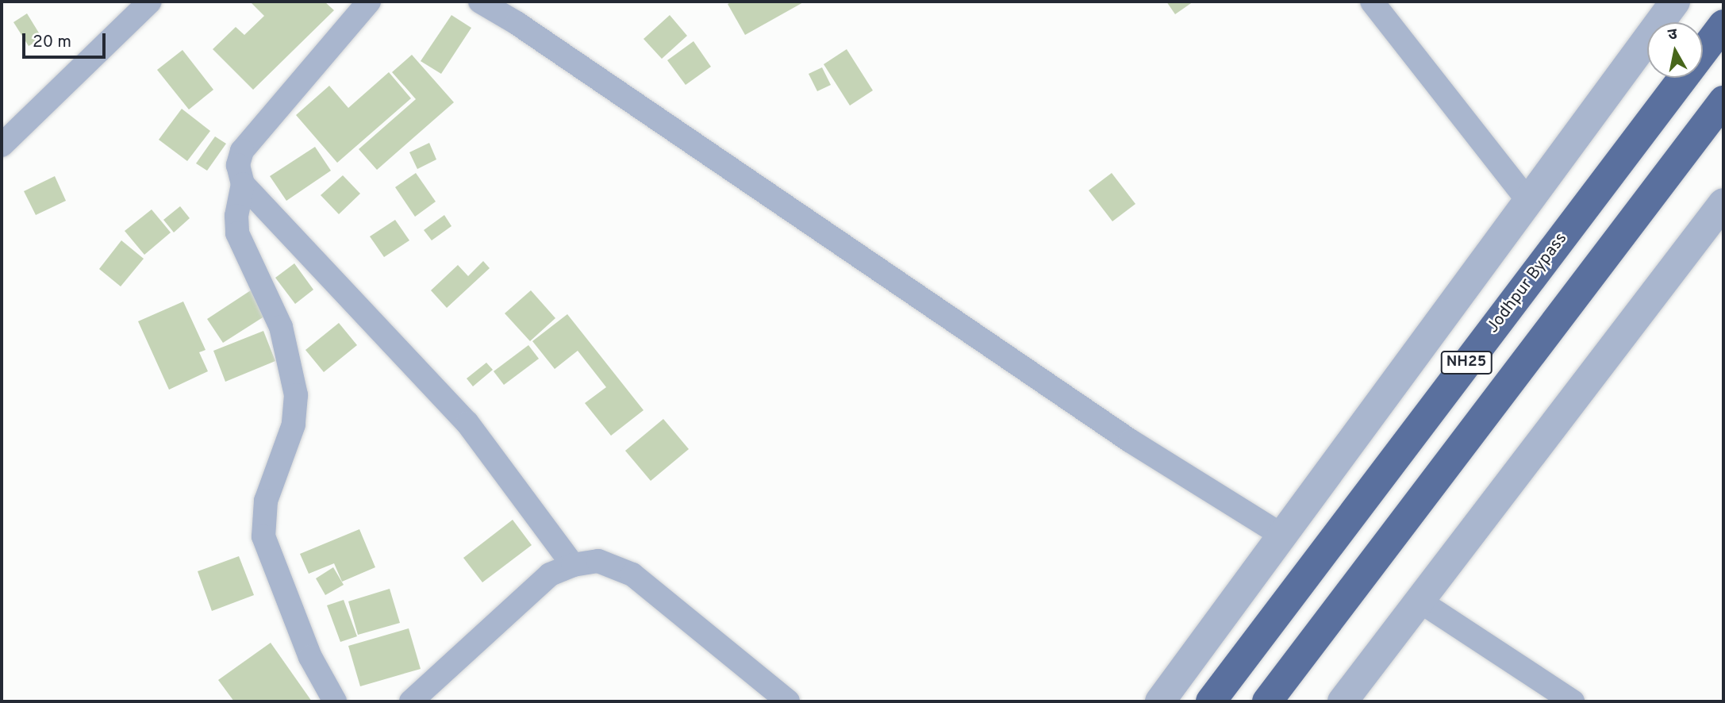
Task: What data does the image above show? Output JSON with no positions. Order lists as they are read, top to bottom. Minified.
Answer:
{"streets":{"highway":["Jodhpur Bypass","NH25"]},"scale_bar":"20 m","north":"top"}
